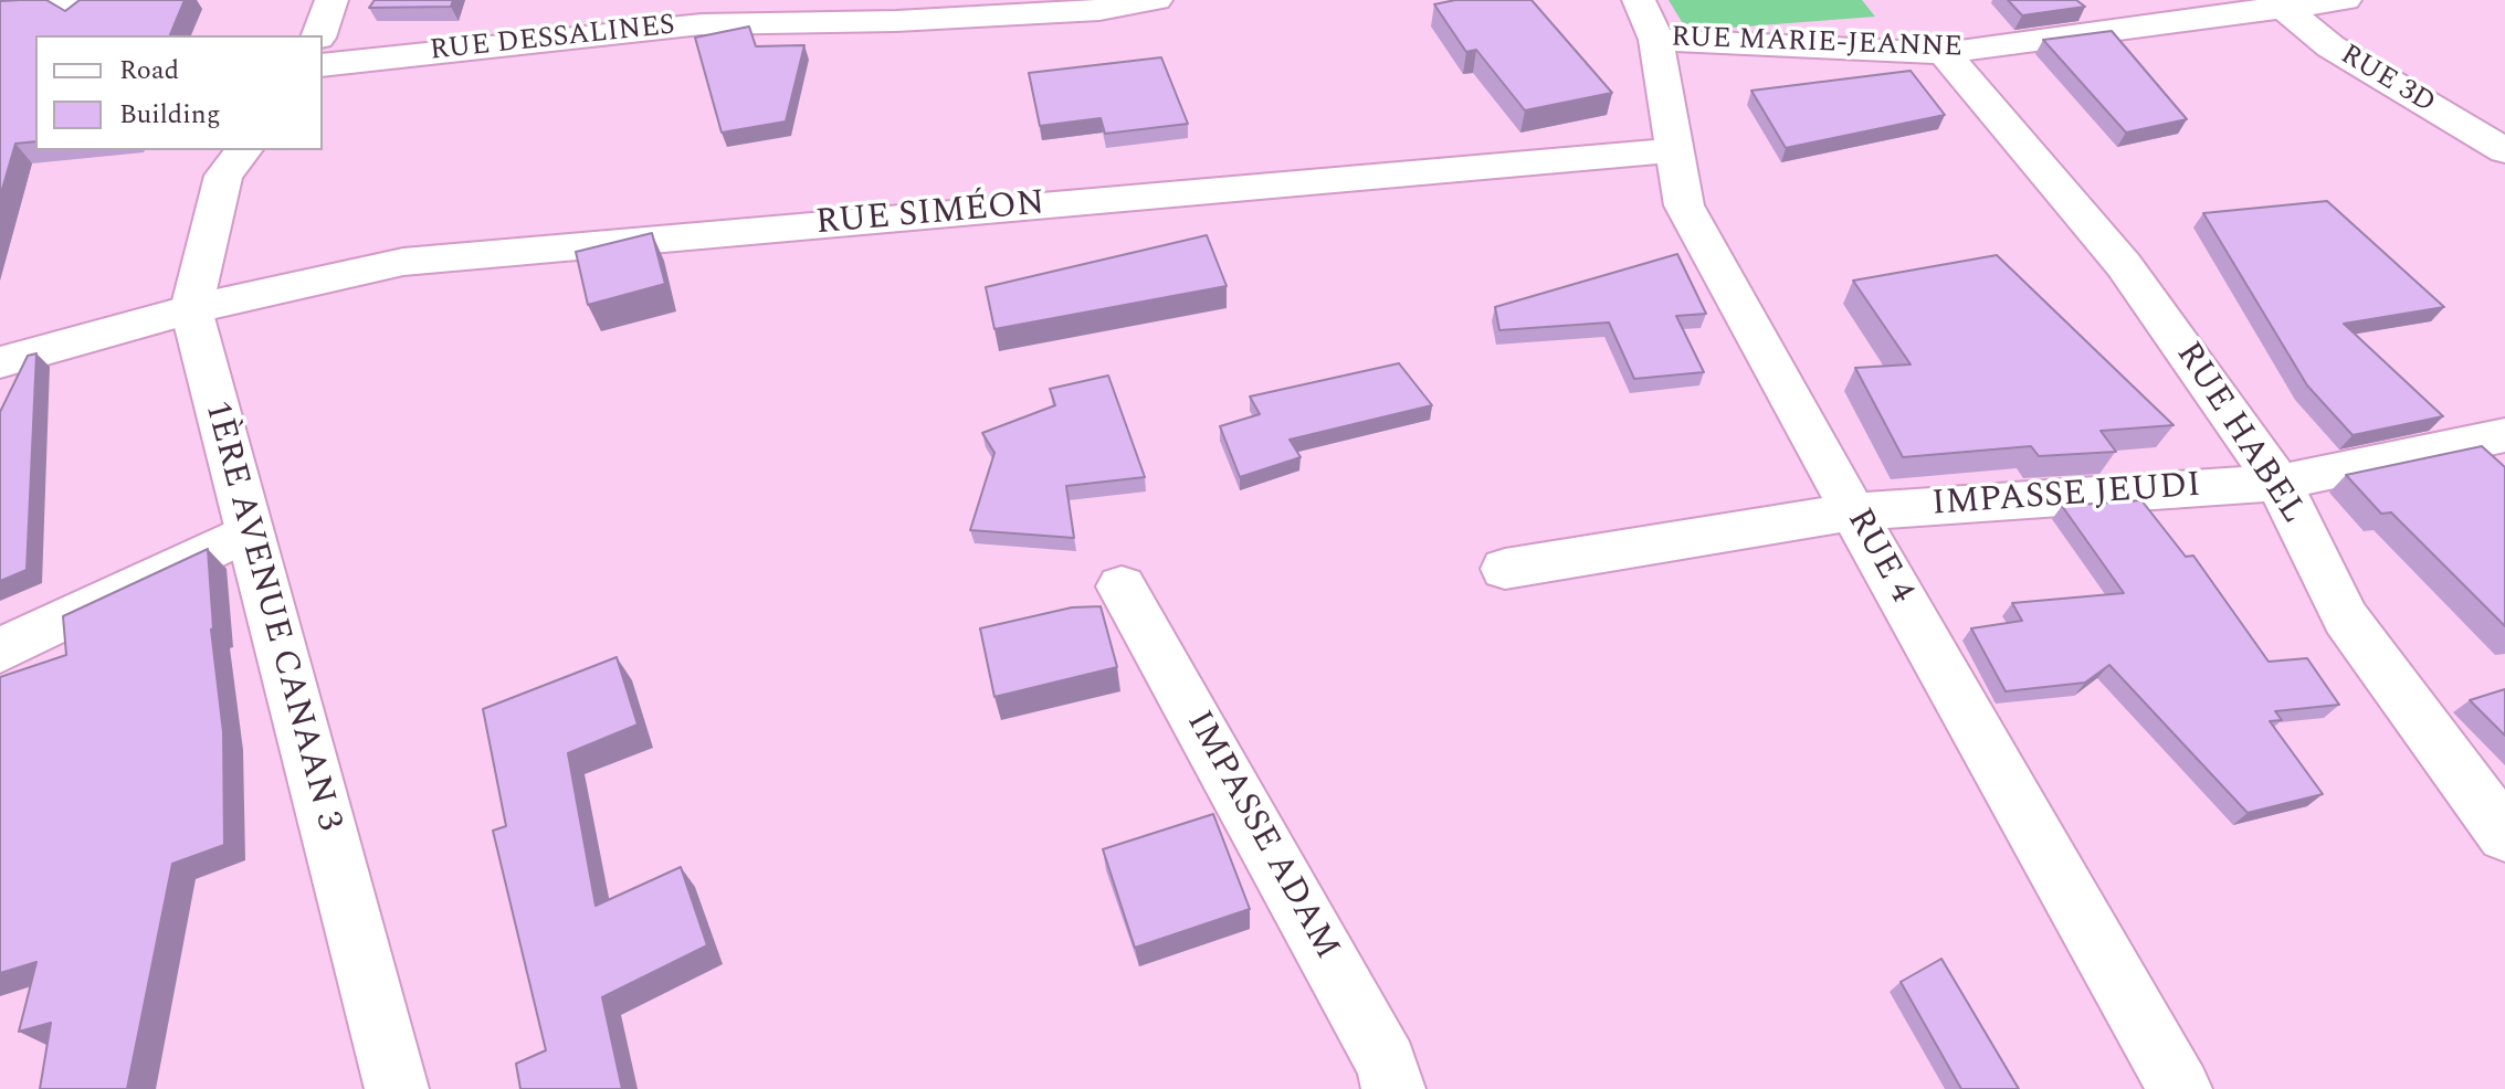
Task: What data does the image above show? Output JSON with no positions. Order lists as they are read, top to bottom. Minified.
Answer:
{"streets":{"street":["RUE DESSALINES","RUE MARIE-JEANNE","RUE 3D","RUE SIMÉON","RUE HABEL","IMPASSE JEUDI","RUE 4","1ÈRE AVENUE CANAAN 3","IMPASSE ADAM"]},"crossings":[["RUE MARIE-JEANNE","RUE 3D"],["RUE MARIE-JEANNE","RUE HABEL"],["RUE MARIE-JEANNE","RUE 4"],["RUE SIMÉON","RUE 4"],["RUE SIMÉON","1ÈRE AVENUE CANAAN 3"],["RUE HABEL","IMPASSE JEUDI"],["IMPASSE JEUDI","RUE 4"]],"legend":["Road","Building"]}
